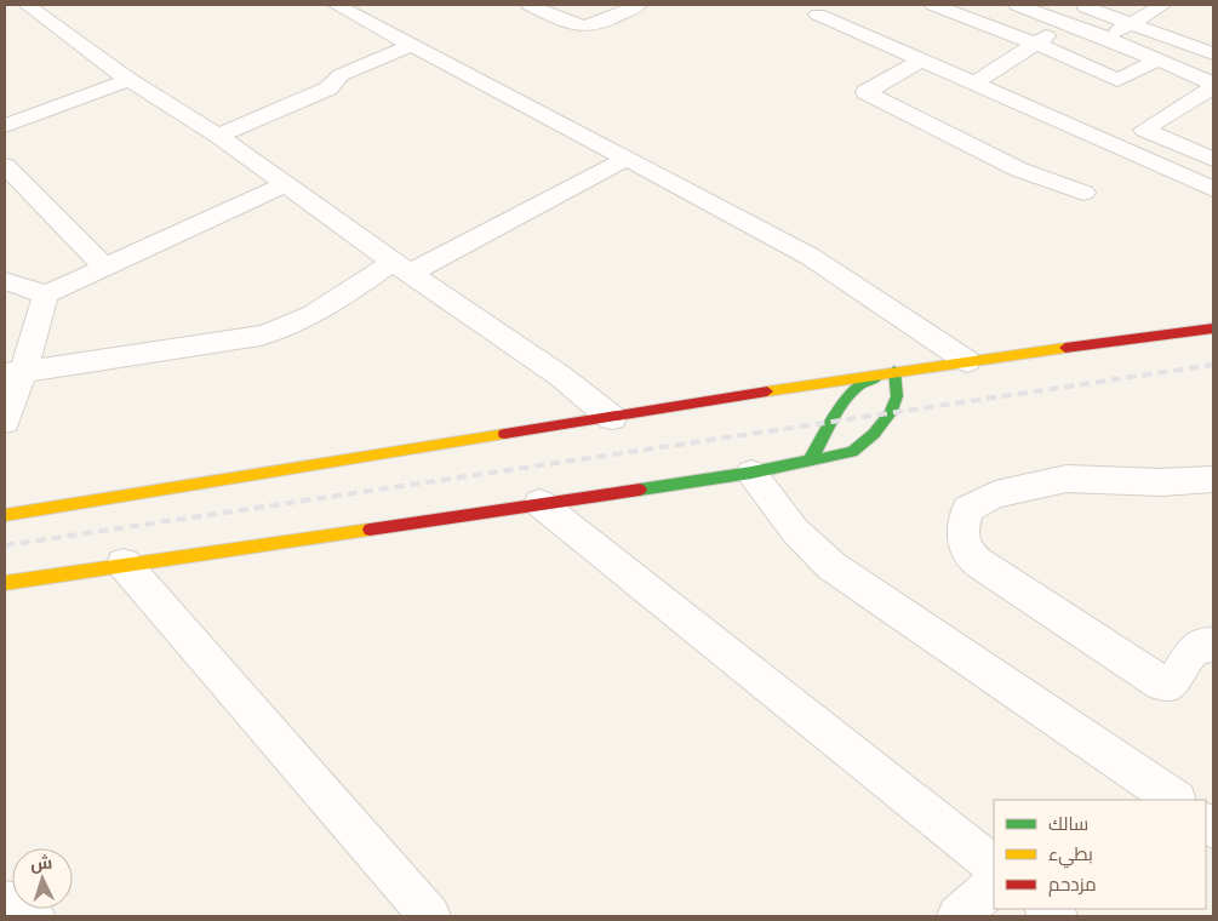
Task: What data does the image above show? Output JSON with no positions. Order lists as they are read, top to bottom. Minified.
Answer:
{"legend":["سالك","بطيء","مزدحم"],"north":"top"}
